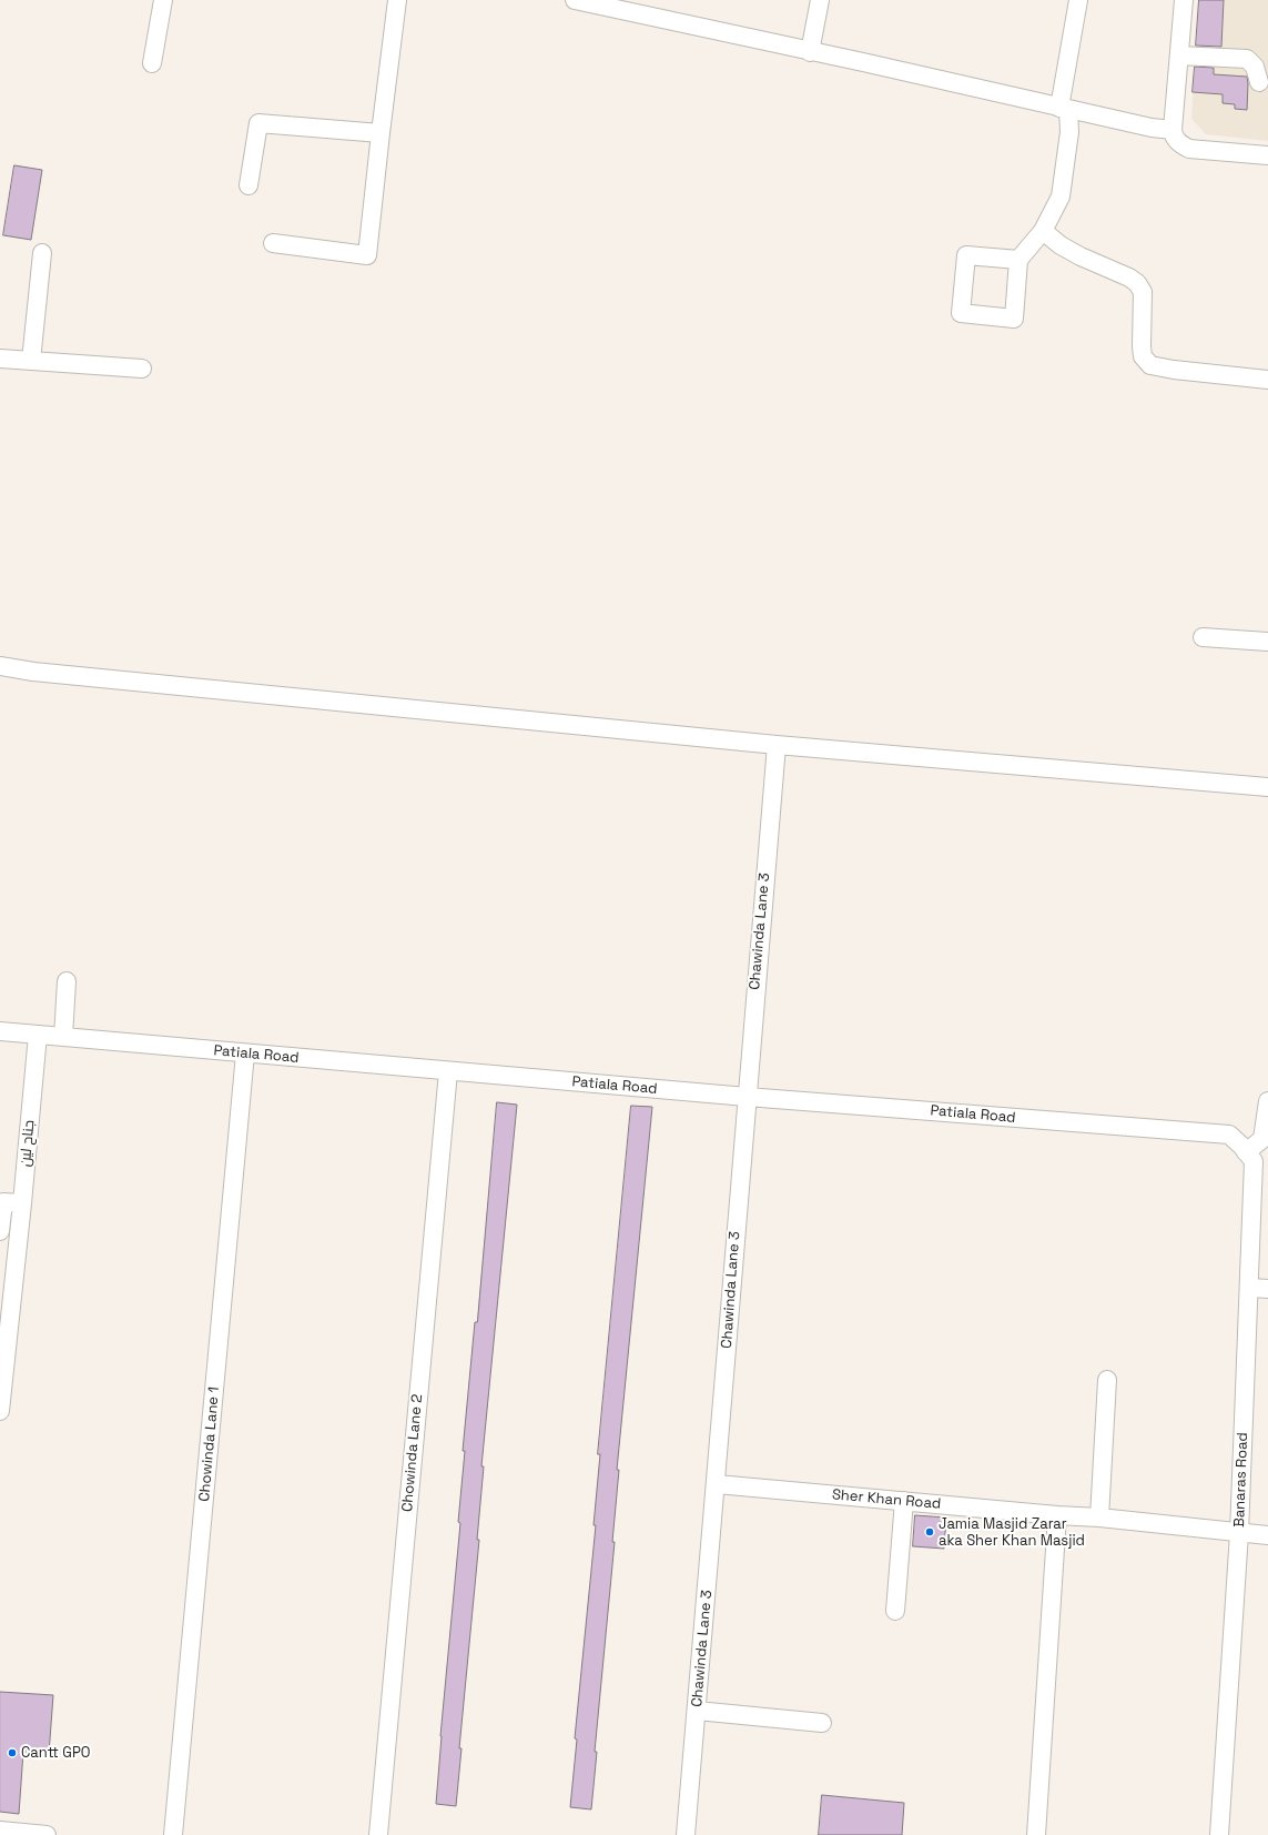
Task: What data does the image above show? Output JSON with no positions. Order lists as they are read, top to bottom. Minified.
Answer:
{"streets":{"street":["Chawinda Lane 3","Patiala Road","جناح لین","Chowinda Lane 1","Chowinda Lane 2","Banaras Road","Sher Khan Road"]},"crossings":[["Chawinda Lane 3","Patiala Road"],["Chawinda Lane 3","Sher Khan Road"],["Patiala Road","جناح لین"],["Patiala Road","Chowinda Lane 1"],["Patiala Road","Chowinda Lane 2"],["Patiala Road","Banaras Road"],["Banaras Road","Sher Khan Road"]],"places":["Jamia Masjid Zarar aka Sher Khan Masjid","Cantt GPO"]}
